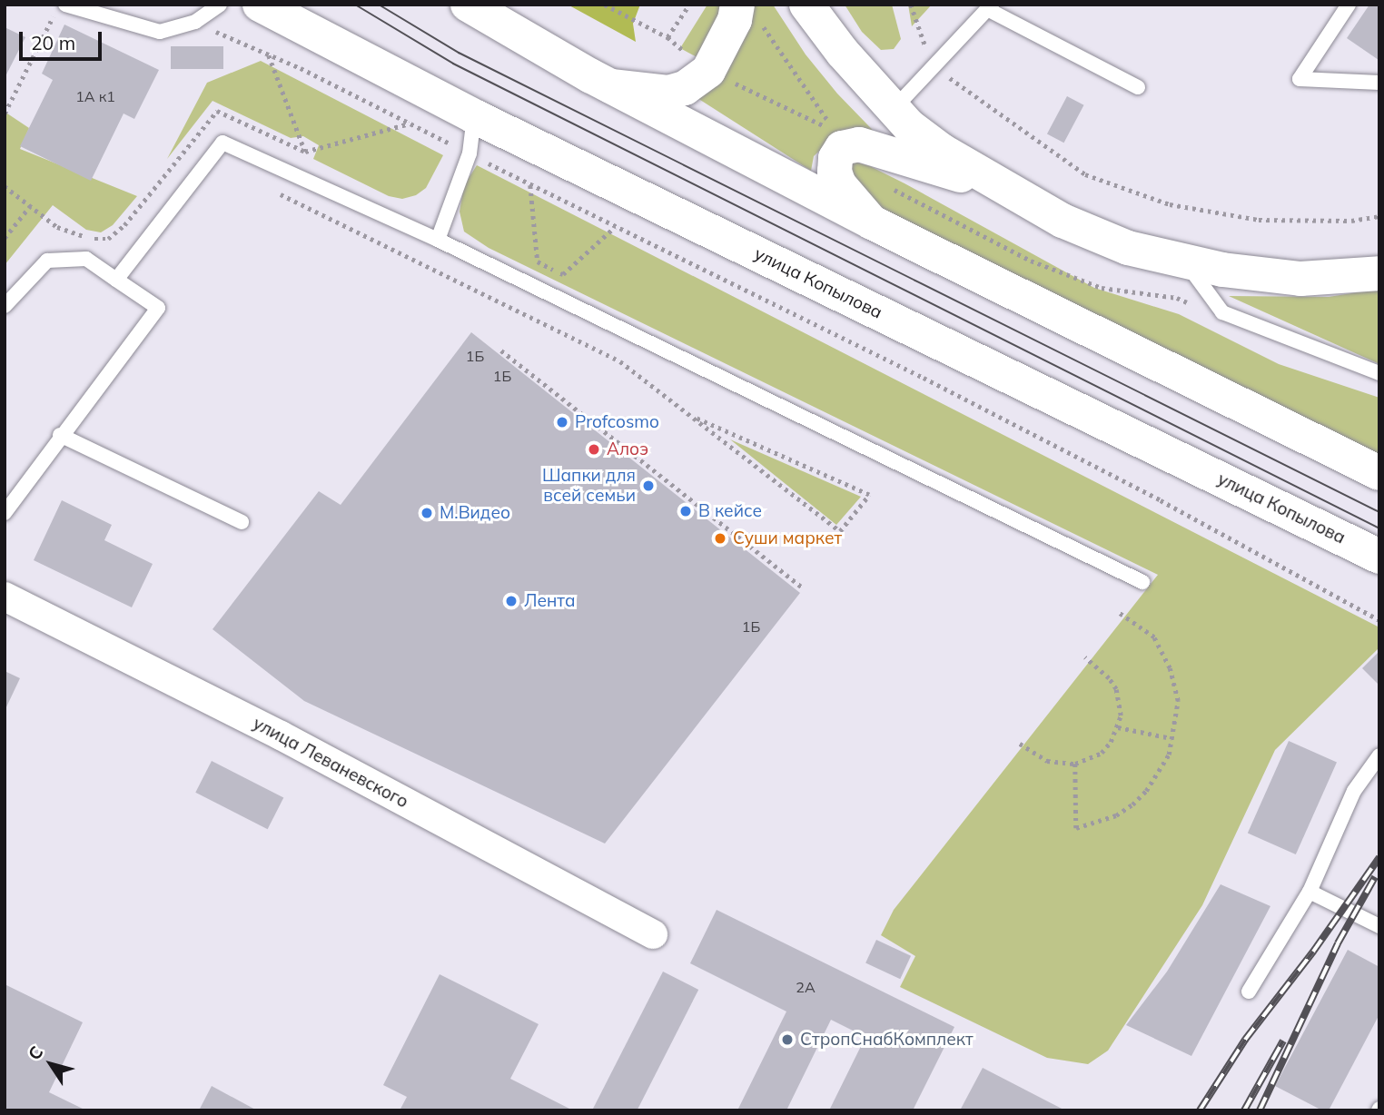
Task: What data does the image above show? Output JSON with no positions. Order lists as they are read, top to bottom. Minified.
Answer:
{"streets":{"main road":["улица Копылова"],"street":["улица Леваневского"]},"places":["Profcosmo","Алоэ","Шапки для всей семьи","В кейсе","М.Видео","Суши маркет","Лента","СтропСнабКомплект"],"house_numbers":["1А к1","1Б","1Б","1Б","2А"],"scale_bar":"20 m","north":"top left"}
